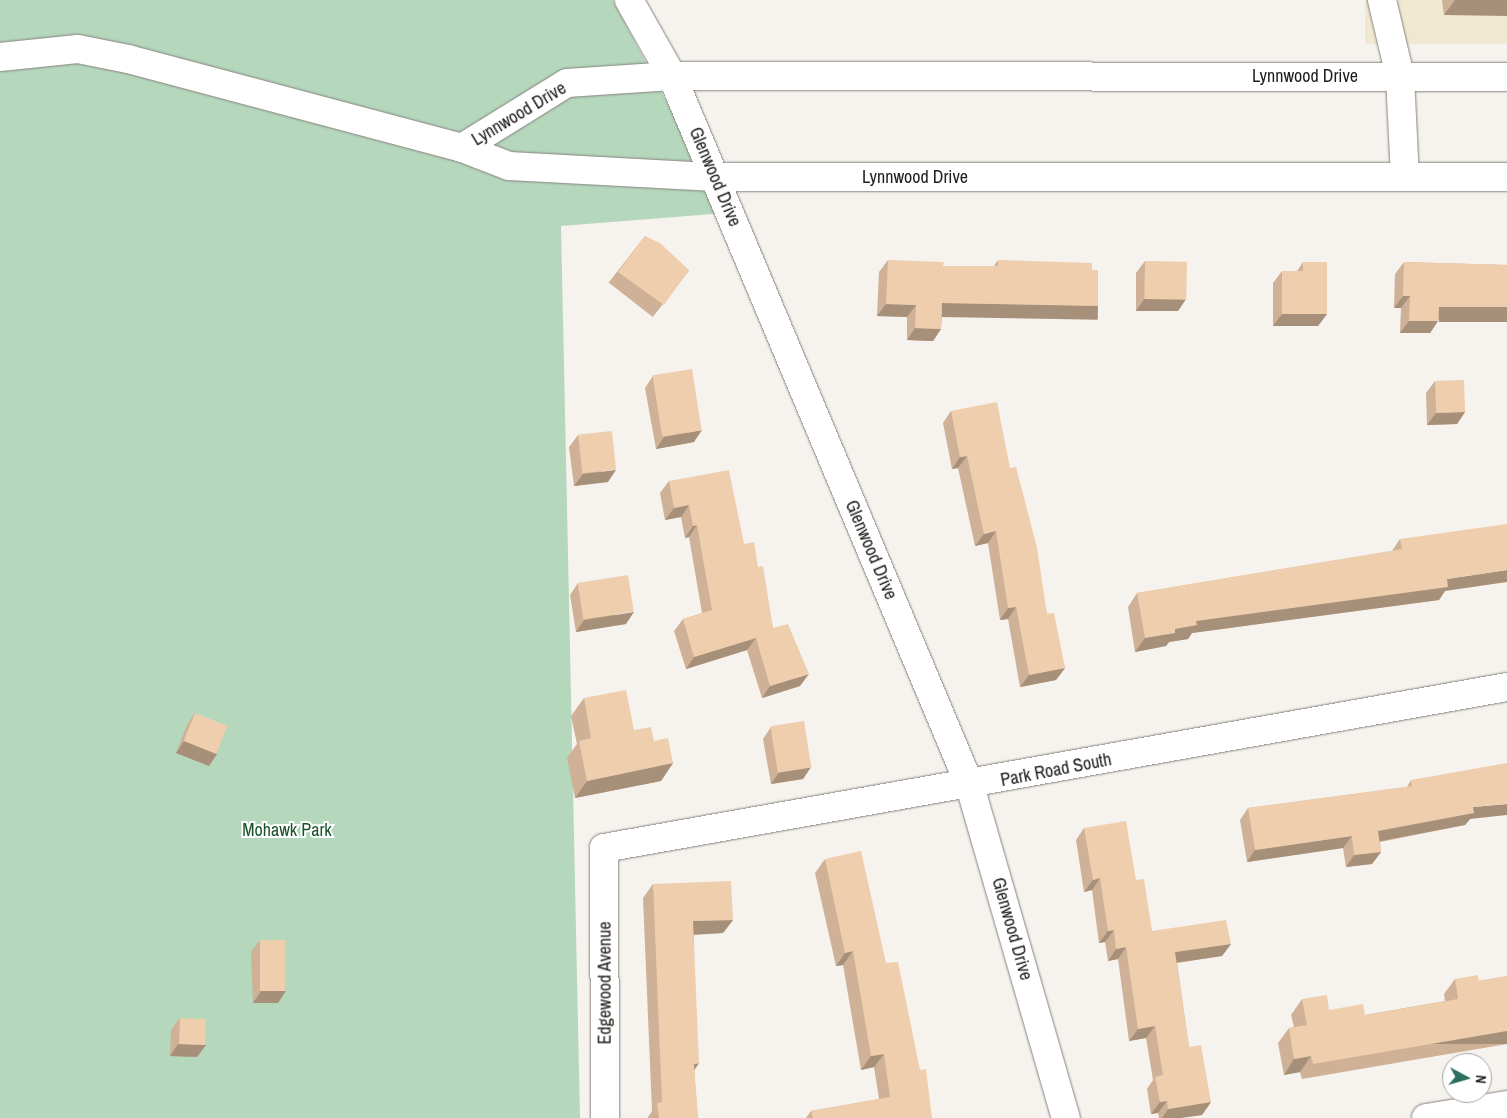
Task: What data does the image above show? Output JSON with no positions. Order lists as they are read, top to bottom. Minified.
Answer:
{"streets":{"street":["Lynnwood Drive","Glenwood Drive","Park Road South","Edgewood Avenue"]},"crossings":[["Lynnwood Drive","Glenwood Drive"],["Glenwood Drive","Park Road South"],["Park Road South","Edgewood Avenue"]],"parks":["Mohawk Park"],"north":"right"}
